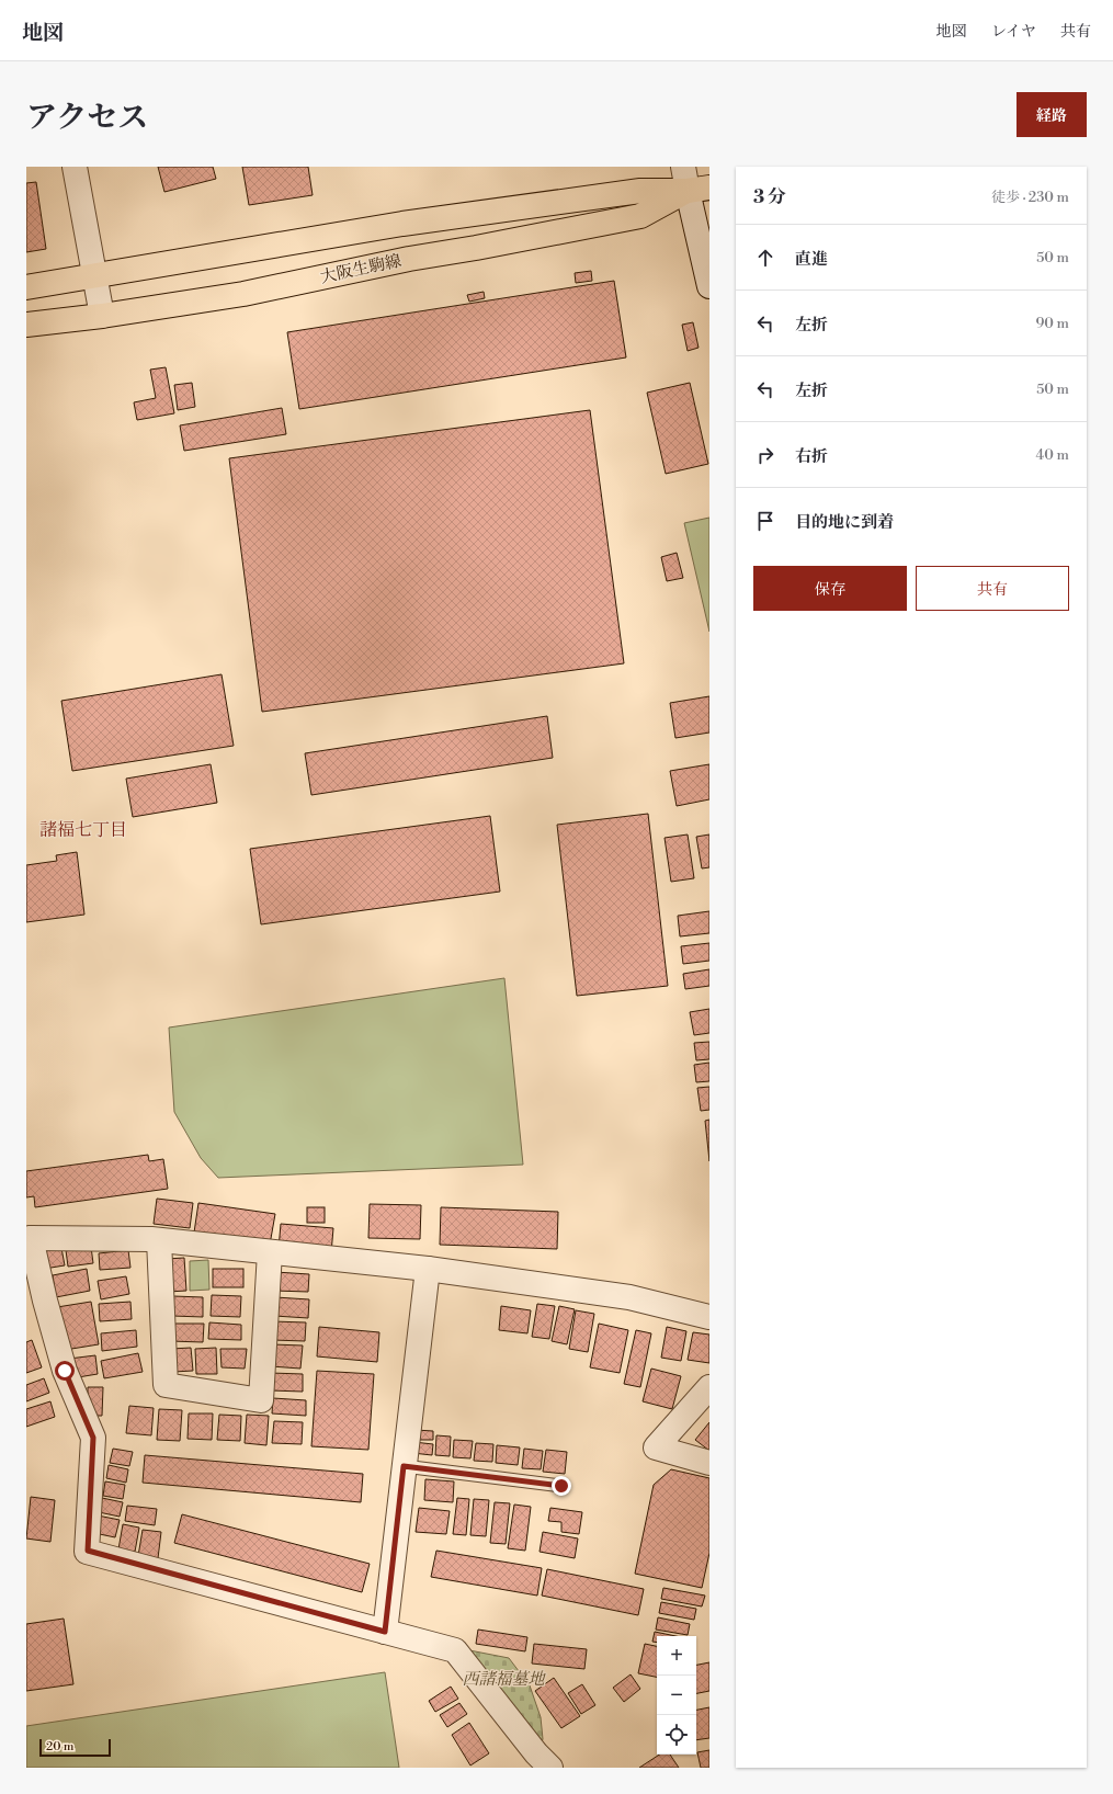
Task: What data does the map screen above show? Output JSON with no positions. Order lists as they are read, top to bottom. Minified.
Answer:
{"streets":{"main road":["大阪生駒線"]},"districts":["諸福七丁目"],"parks":["西諸福墓地"],"scale_bar":"20 m","page":{"header":"地図","nav":["地図","レイヤ","共有"],"title":"アクセス","buttons":["経路",["保存","共有"]],"heading":["3 分","徒歩 · 230 m"],"list":[["直進","50 m"],["左折","90 m"],["左折","50 m"],["右折","40 m"],"目的地に到着"],"map_buttons":["+","−"],"scale":"20 m"}}
